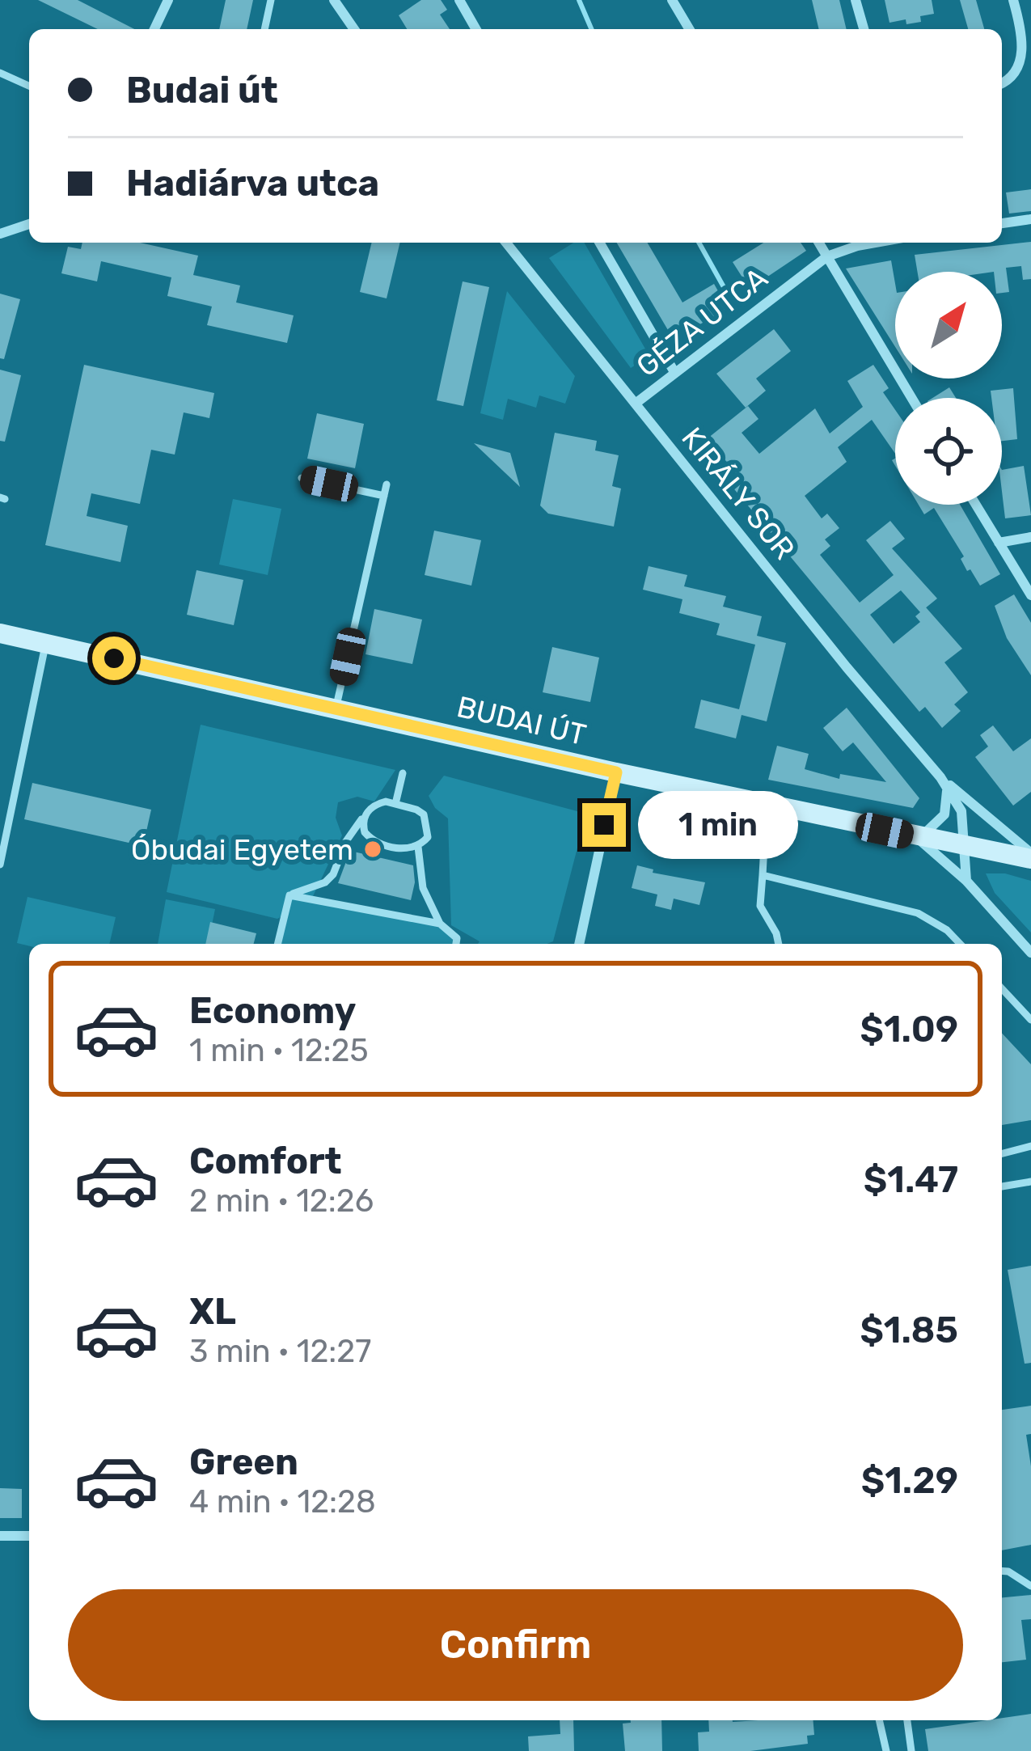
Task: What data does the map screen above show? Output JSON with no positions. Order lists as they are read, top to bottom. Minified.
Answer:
{"streets":{"main road":["BUDAI ÚT"],"street":["GÉZA UTCA","KIRÁLY SOR"]},"crossings":[["GÉZA UTCA","KIRÁLY SOR"],["KIRÁLY SOR","BUDAI ÚT"]],"places":["Óbudai Egyetem"],"north":"top right","page":{"banner":["Budai út","Hadiárva utca"],"bubble":"1 min","list":[{"name":"Economy","note":"1 min · 12:25","value":"$1.09"},{"name":"Comfort","note":"2 min · 12:26","value":"$1.47"},{"name":"XL","note":"3 min · 12:27","value":"$1.85"},{"name":"Green","note":"4 min · 12:28","value":"$1.29"}],"buttons":"Confirm"}}
